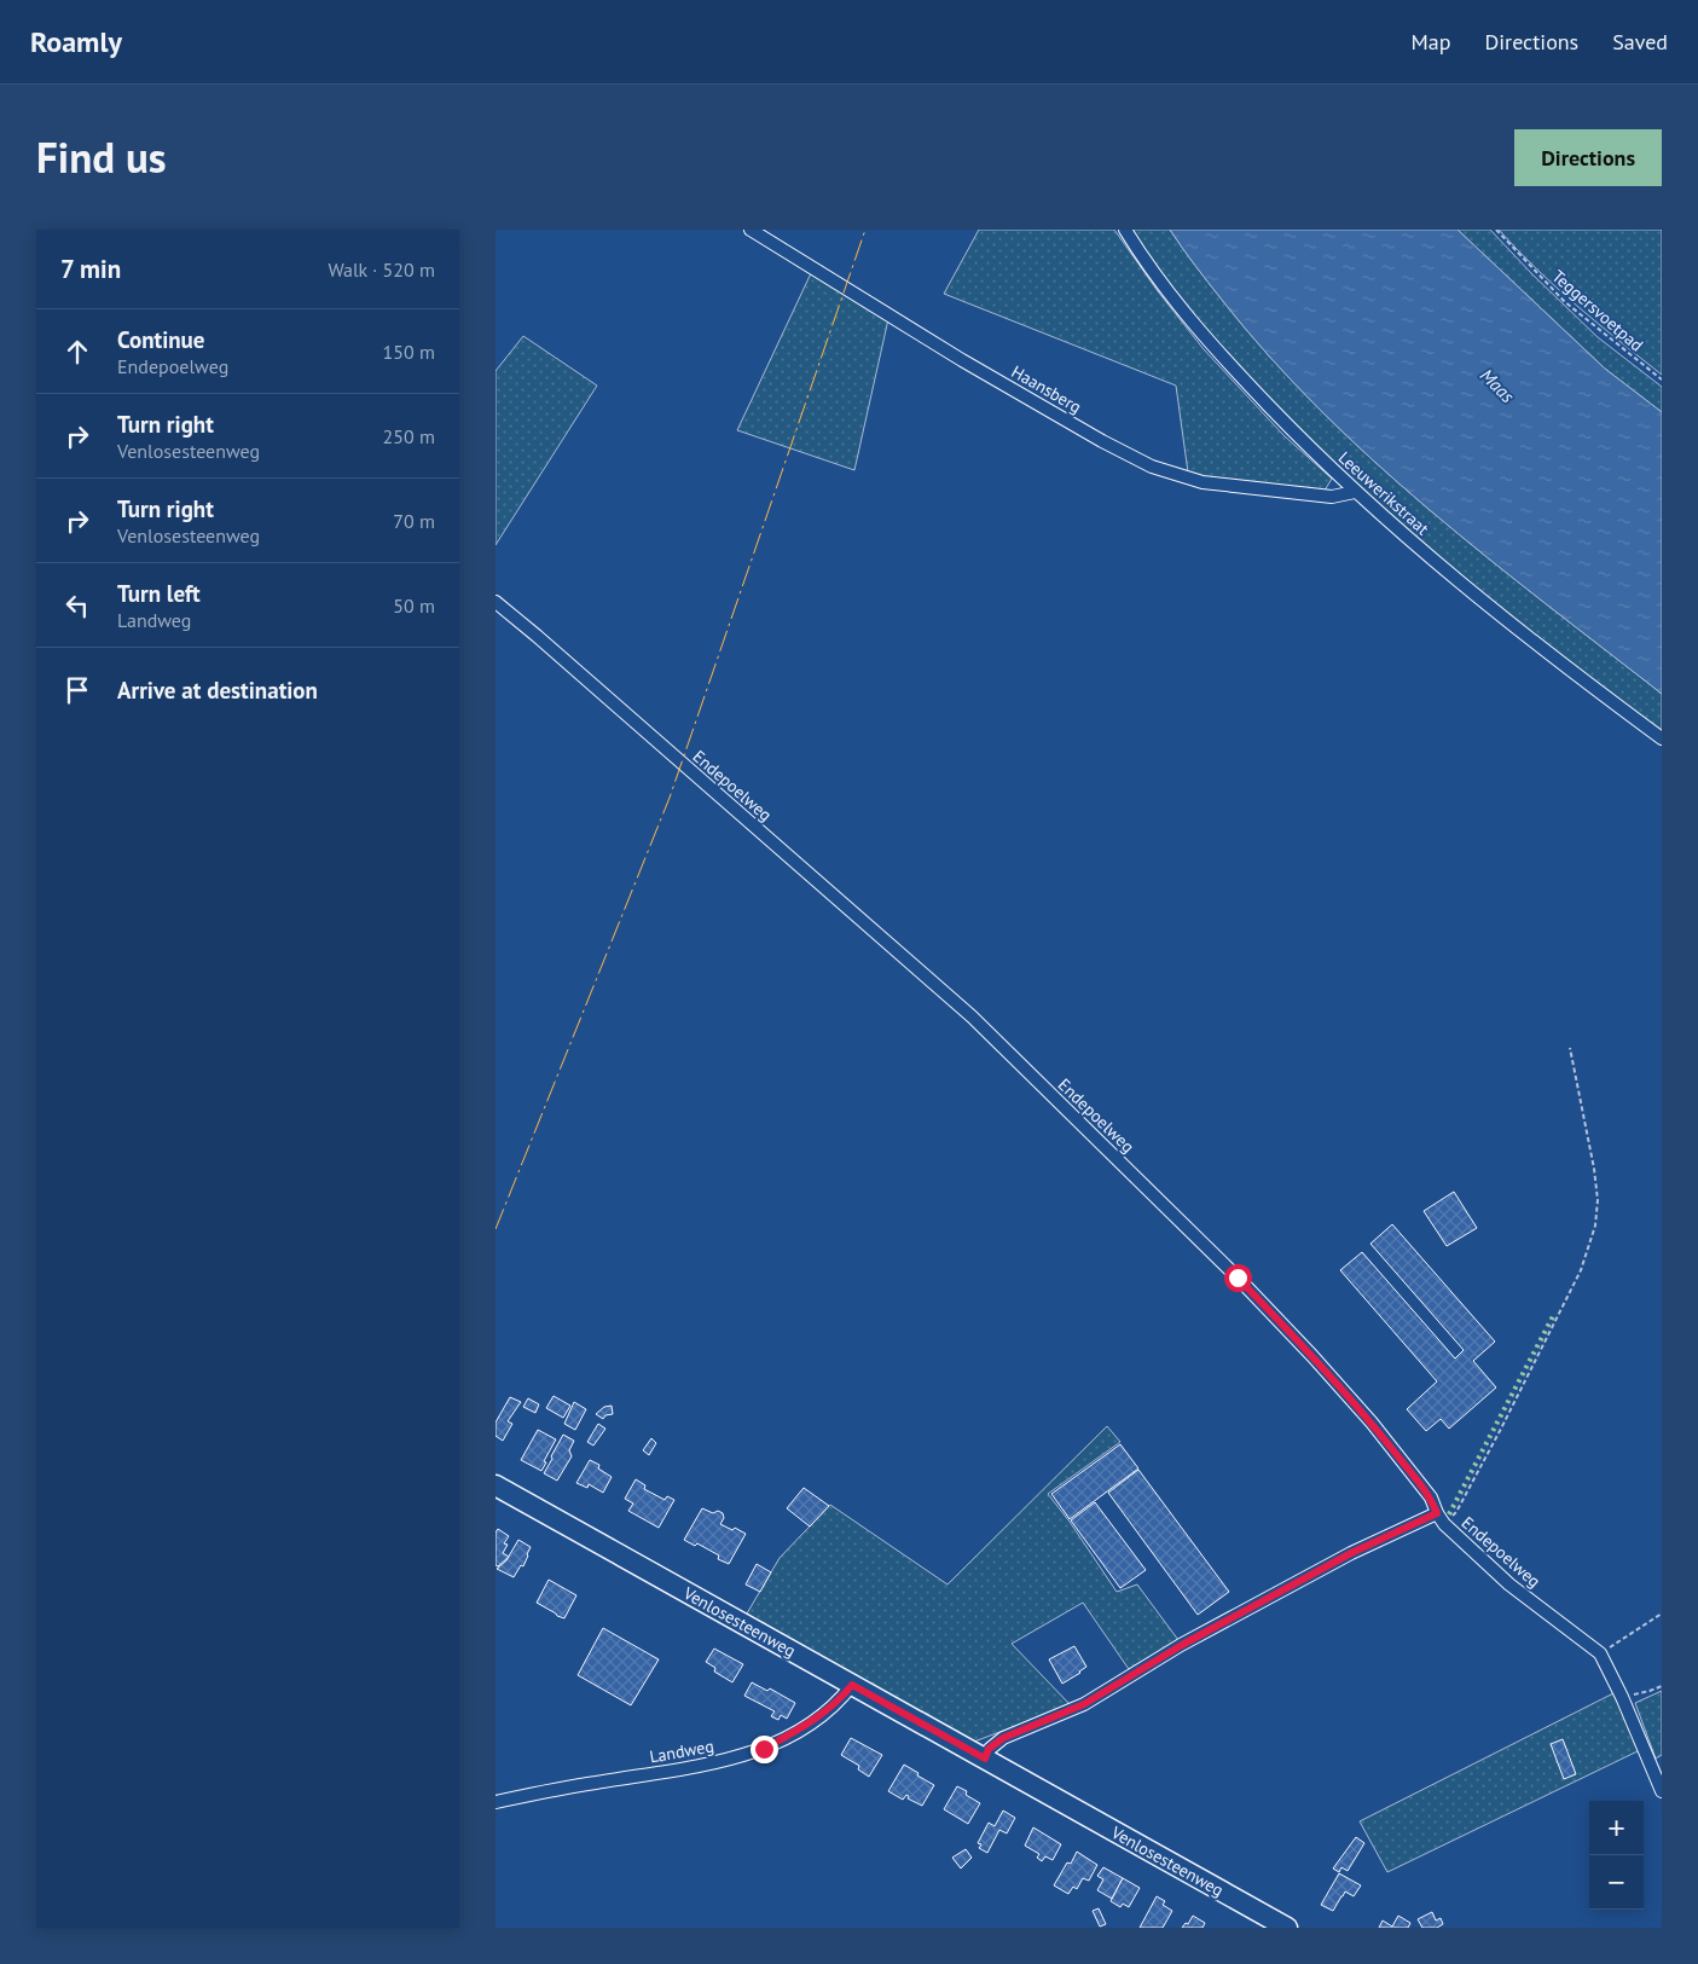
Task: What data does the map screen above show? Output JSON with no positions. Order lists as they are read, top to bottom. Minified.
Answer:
{"streets":{"main road":["Venlosesteenweg"],"street":["Haansberg","Leeuwerikstraat","Endepoelweg","Landweg"],"path":["Teggersvoetpad"]},"crossings":[["Haansberg","Leeuwerikstraat"],["Venlosesteenweg","Landweg"]],"water":["Maas"],"page":{"header":"Roamly","nav":["Map","Directions","Saved"],"title":"Find us","buttons":"Directions","heading":["7 min","Walk · 520 m"],"list":[["Continue","Endepoelweg","150 m"],["Turn right","Venlosesteenweg","250 m"],["Turn right","Venlosesteenweg","70 m"],["Turn left","Landweg","50 m"],"Arrive at destination"],"map_buttons":["+","−"]}}
